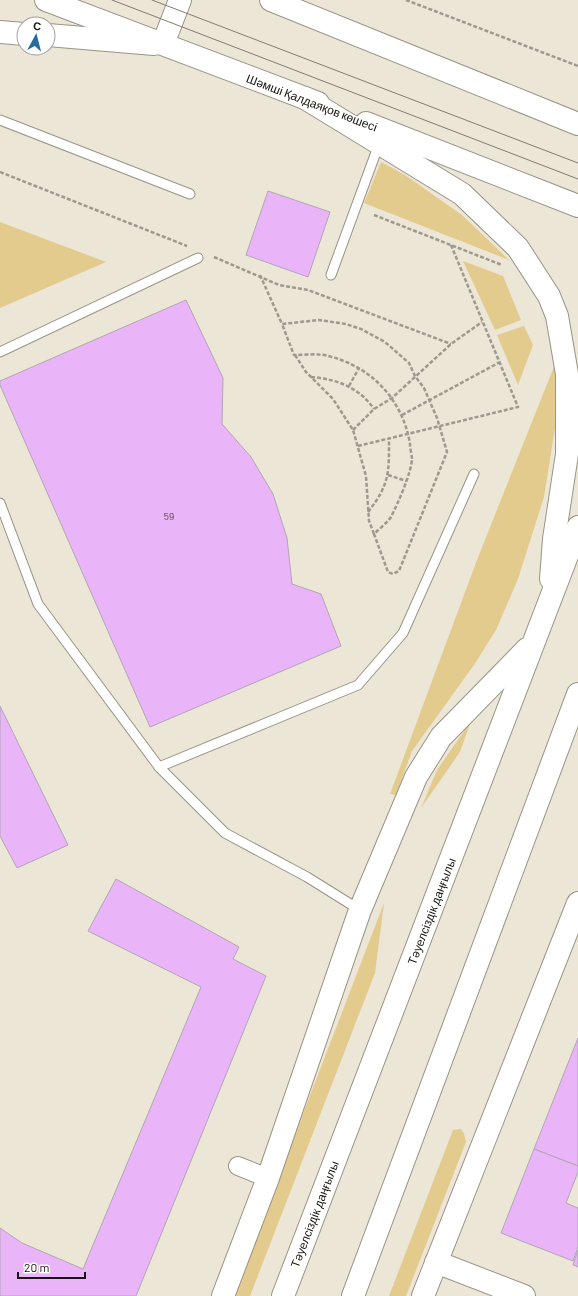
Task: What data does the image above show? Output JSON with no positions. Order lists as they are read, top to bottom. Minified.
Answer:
{"streets":{"main road":["Шәмші Қалдаяқов көшесі","Тәуелсіздік даңғылы"]},"house_numbers":["59"],"scale_bar":"20 m","north":"top"}
